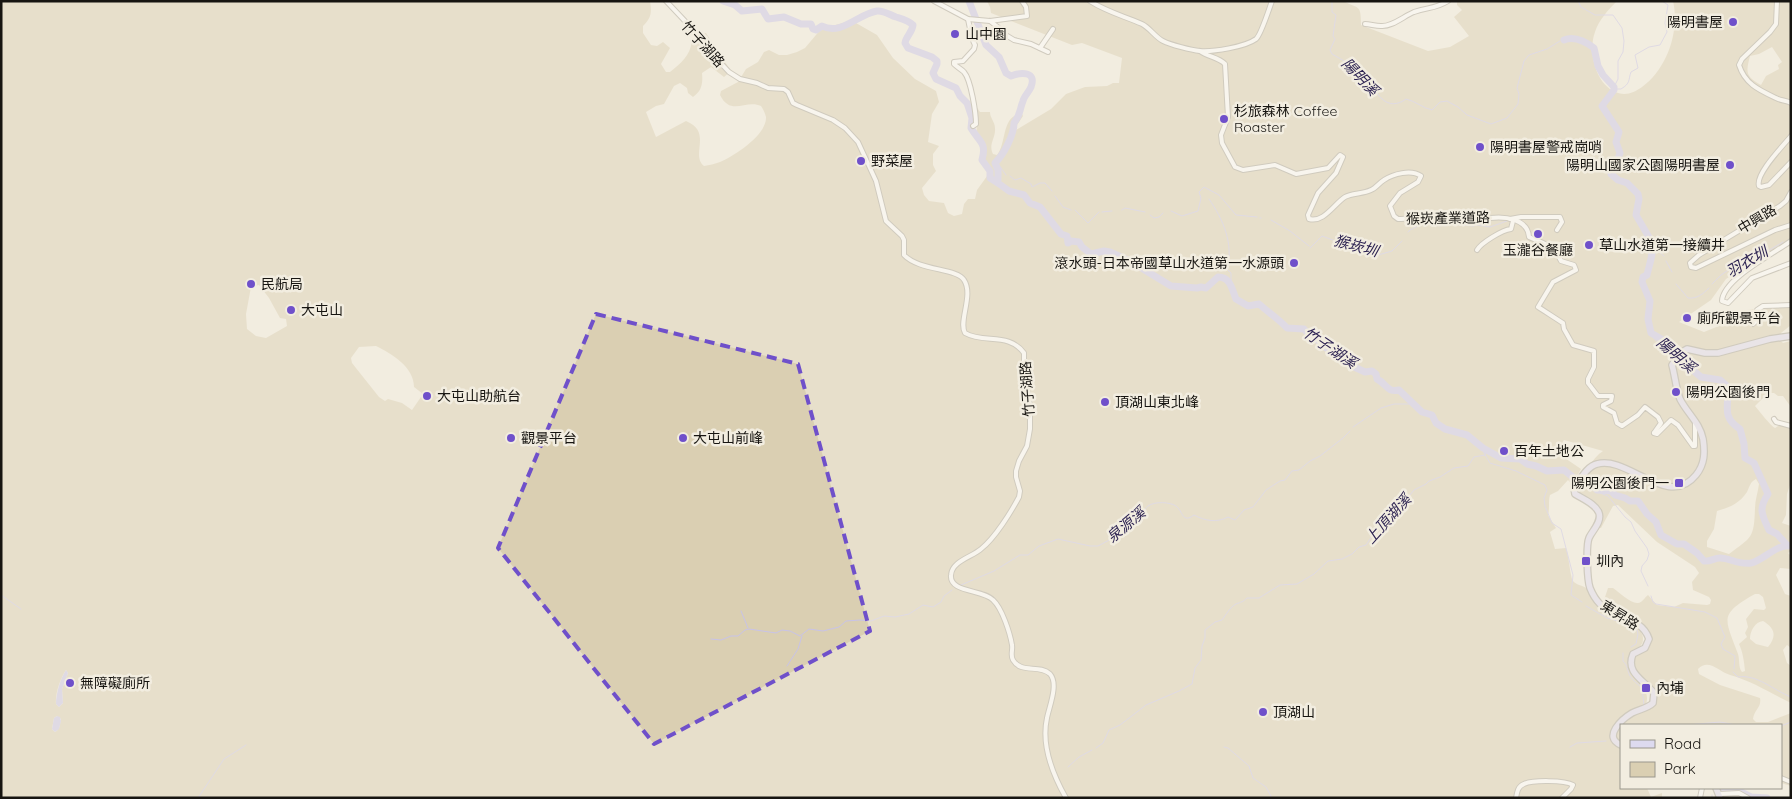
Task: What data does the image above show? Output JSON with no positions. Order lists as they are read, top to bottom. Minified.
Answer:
{"streets":{"street":["竹子湖路","猴崁產業道路","中興路","東昇路"]},"water":["陽明溪","猴崁圳","羽衣圳","竹子湖溪","上頂湖溪","泉源溪"],"places":{"other":["陽明書屋","山中園","杉旅森林 Coffee Roaster","陽明書屋警戒崗哨","野菜屋","陽明山國家公園陽明書屋","玉瀧谷餐廳","草山水道第一接續井","滾水頭-日本帝國草山水道第一水源頭","民航局","大屯山","廁所觀景平台","陽明公園後門","大屯山助航台","頂湖山東北峰","觀景平台","大屯山前峰","百年土地公","無障礙廁所","頂湖山"],"transit":["陽明公園後門一","圳內","內埔"]},"legend":["Road","Park"]}
